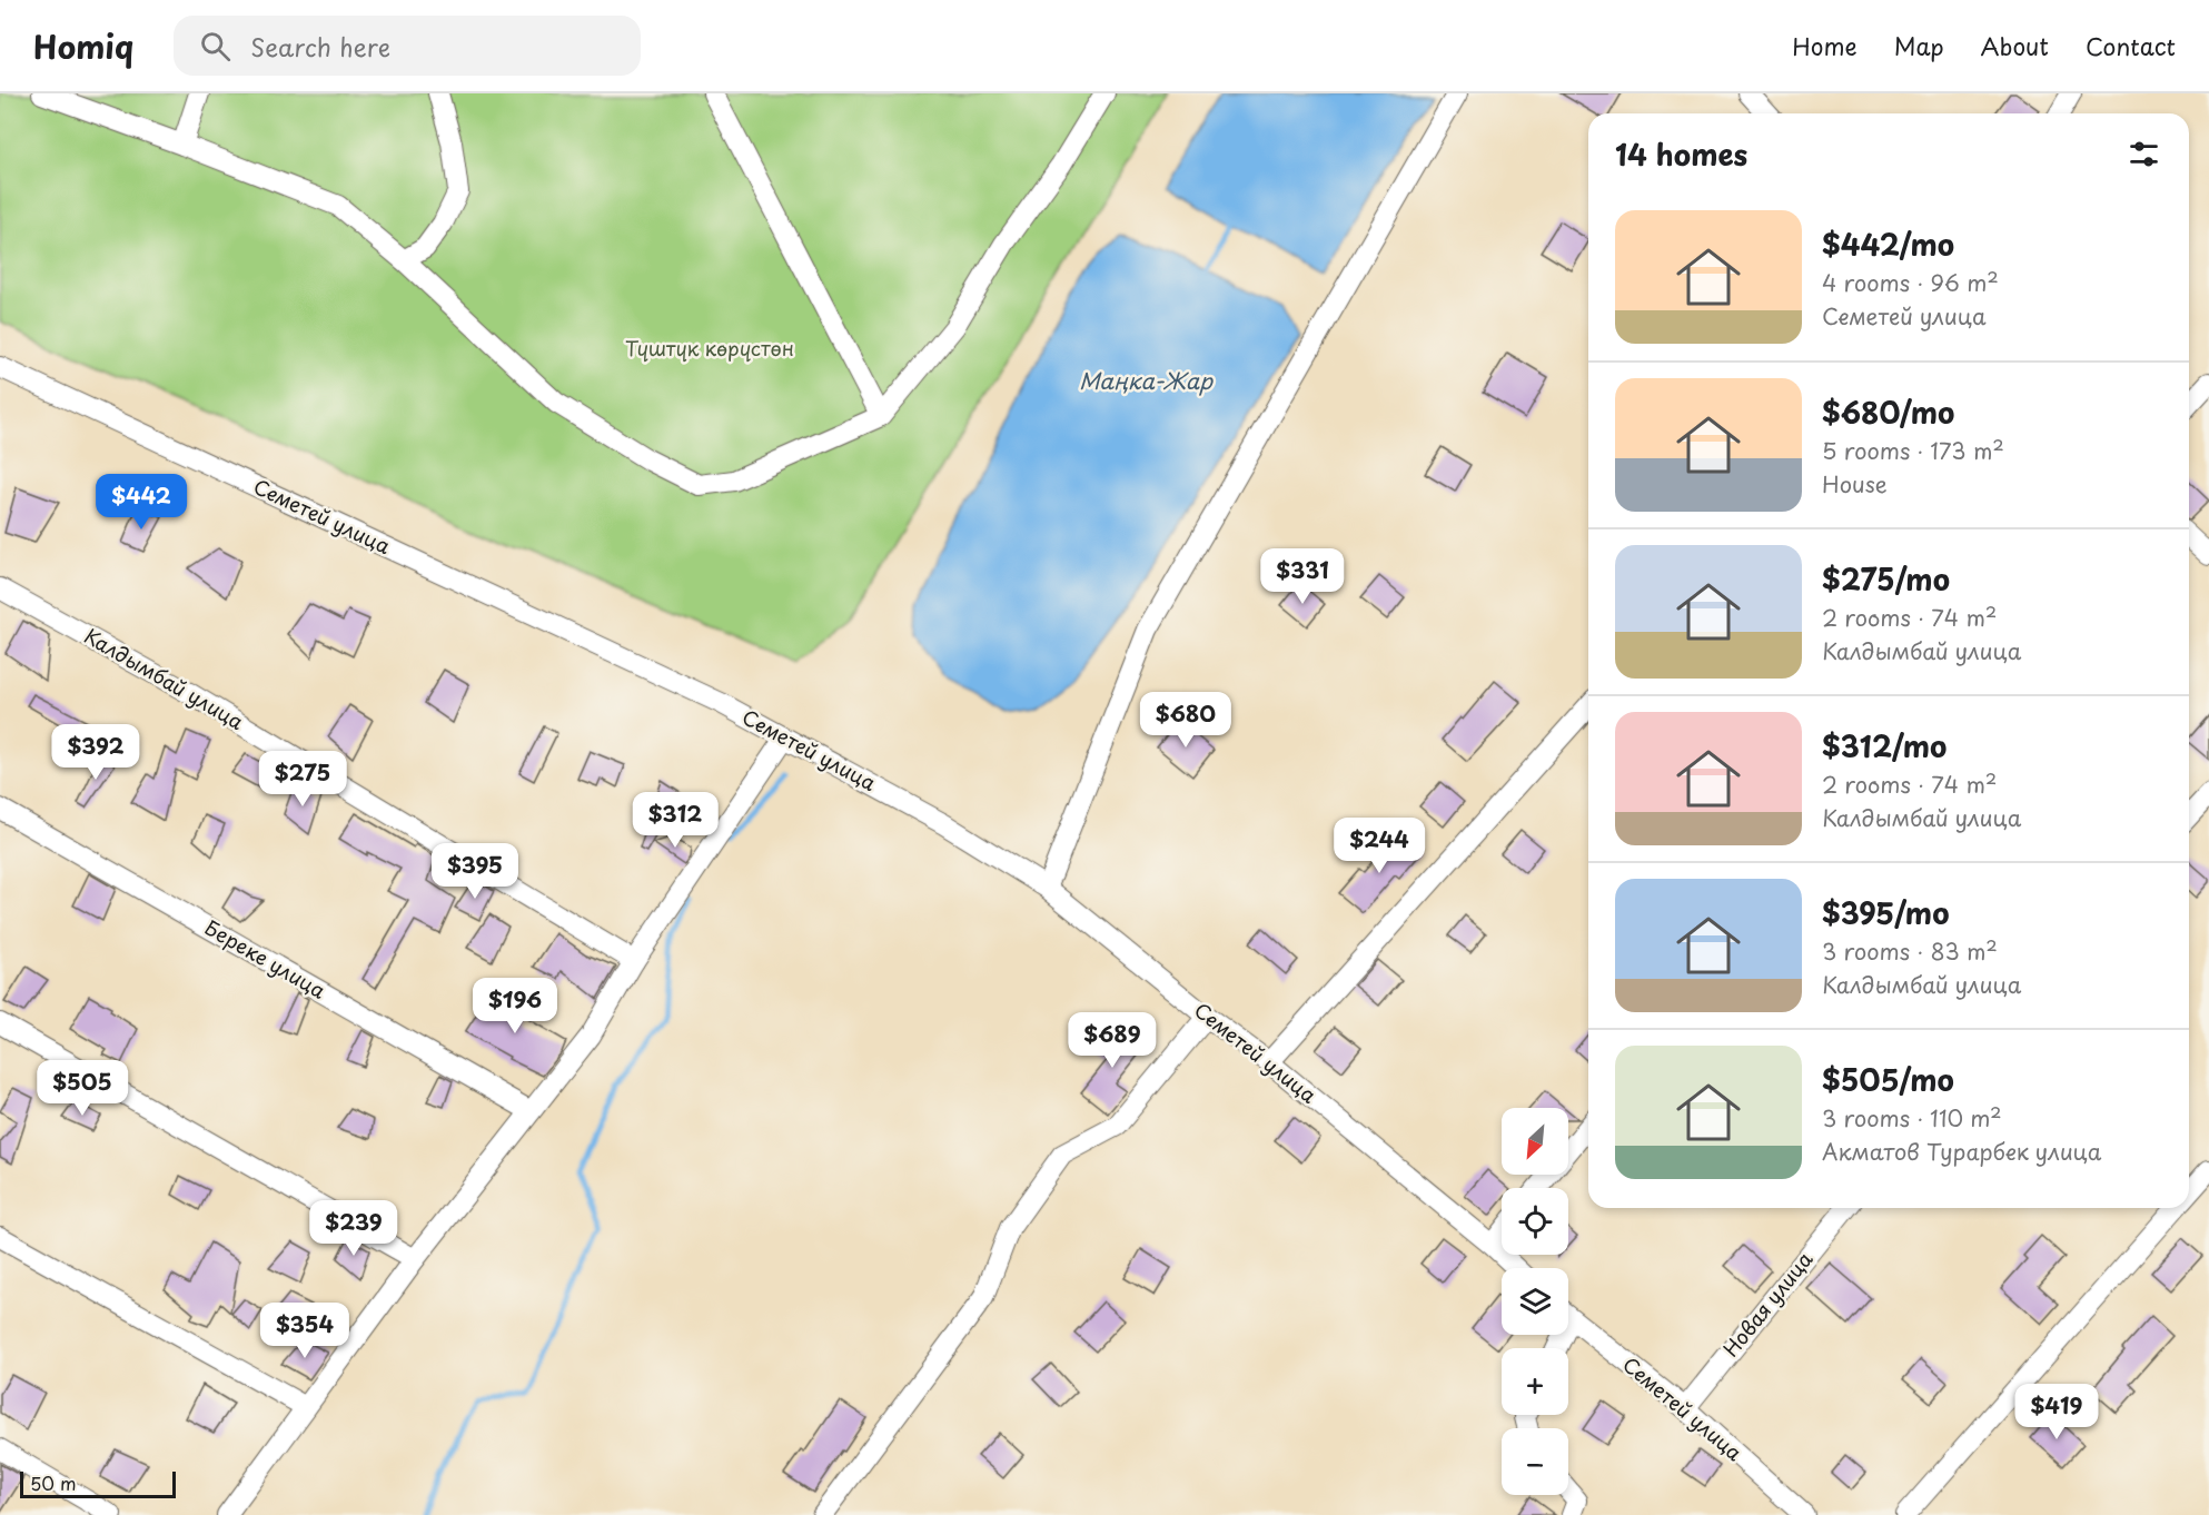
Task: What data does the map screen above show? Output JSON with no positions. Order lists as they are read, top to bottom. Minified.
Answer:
{"streets":{"street":["Семетей улица","Калдымбай улица","Береке улица","Новая улица"]},"crossings":[["Семетей улица","Новая улица"]],"water":["Маңка-Жар"],"parks":["Түштүк көрүстөн"],"scale_bar":"50 m","north":"bottom left","page":{"header":"Homiq","search":"Search here","nav":["Home","Map","About","Contact"],"heading":"14 homes","list":[{"name":"$442/mo","note":"4 rooms · 96 m² · Семетей улица"},{"name":"$680/mo","note":"5 rooms · 173 m² · House"},{"name":"$275/mo","note":"2 rooms · 74 m² · Калдымбай улица"},{"name":"$312/mo","note":"2 rooms · 74 m² · Калдымбай улица"},{"name":"$395/mo","note":"3 rooms · 83 m² · Калдымбай улица"},{"name":"$505/mo","note":"3 rooms · 110 m² · Акматов Турарбек улица"}],"price":["$442","$331","$680","$392","$275","$312","$244","$395","$196","$689","$505","$239","$354","$419"],"map_buttons":["+","−"],"scale":"50 m"}}
